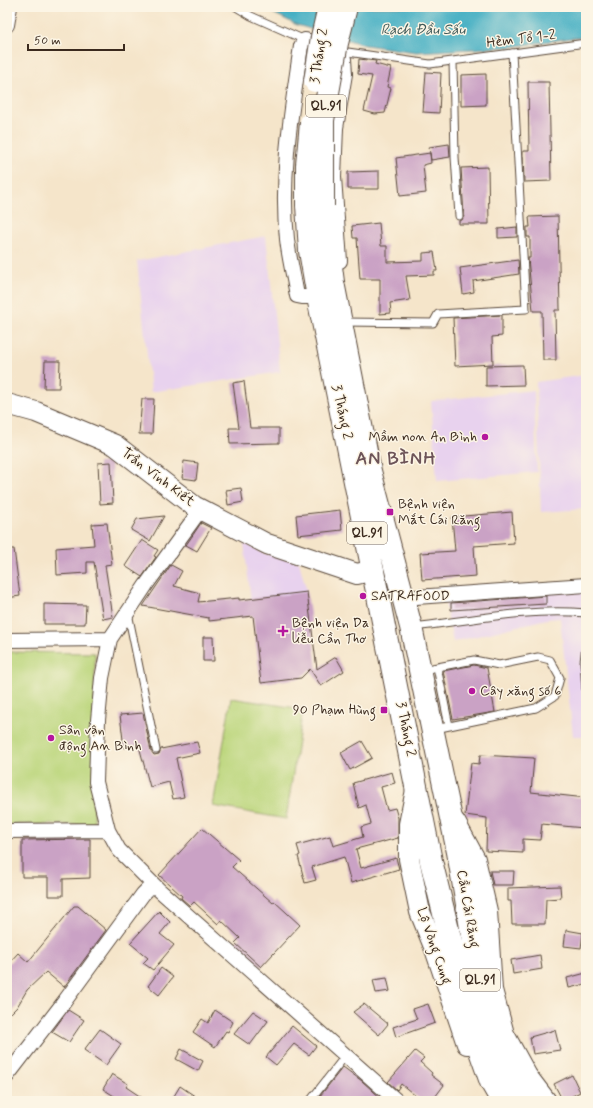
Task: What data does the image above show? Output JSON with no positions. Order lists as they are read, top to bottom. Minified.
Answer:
{"streets":{"highway":["3 Tháng 2","QL.91","Cầu Cái Răng"],"main road":["Trần Vĩnh Kiết","Lộ Vòng Cung"],"lane":["Hẻm Tổ 1-2"]},"crossings":[["3 Tháng 2","Trần Vĩnh Kiết"],["3 Tháng 2","Cầu Cái Răng"],["3 Tháng 2","Lộ Vòng Cung"],["Cầu Cái Răng","Lộ Vòng Cung"]],"districts":["AN BÌNH"],"water":["Rạch Đầu Sấu"],"places":{"other":["Mầm non An Bình","SATRAFOOD","Cây xăng số 6","Sân vận động An Bình"],"transit":["Bệnh viện Mắt Cái Răng","90 Phạm Hùng"],"health":["Bệnh viện Da liễu Cần Thơ"]},"scale_bar":"50 m"}
